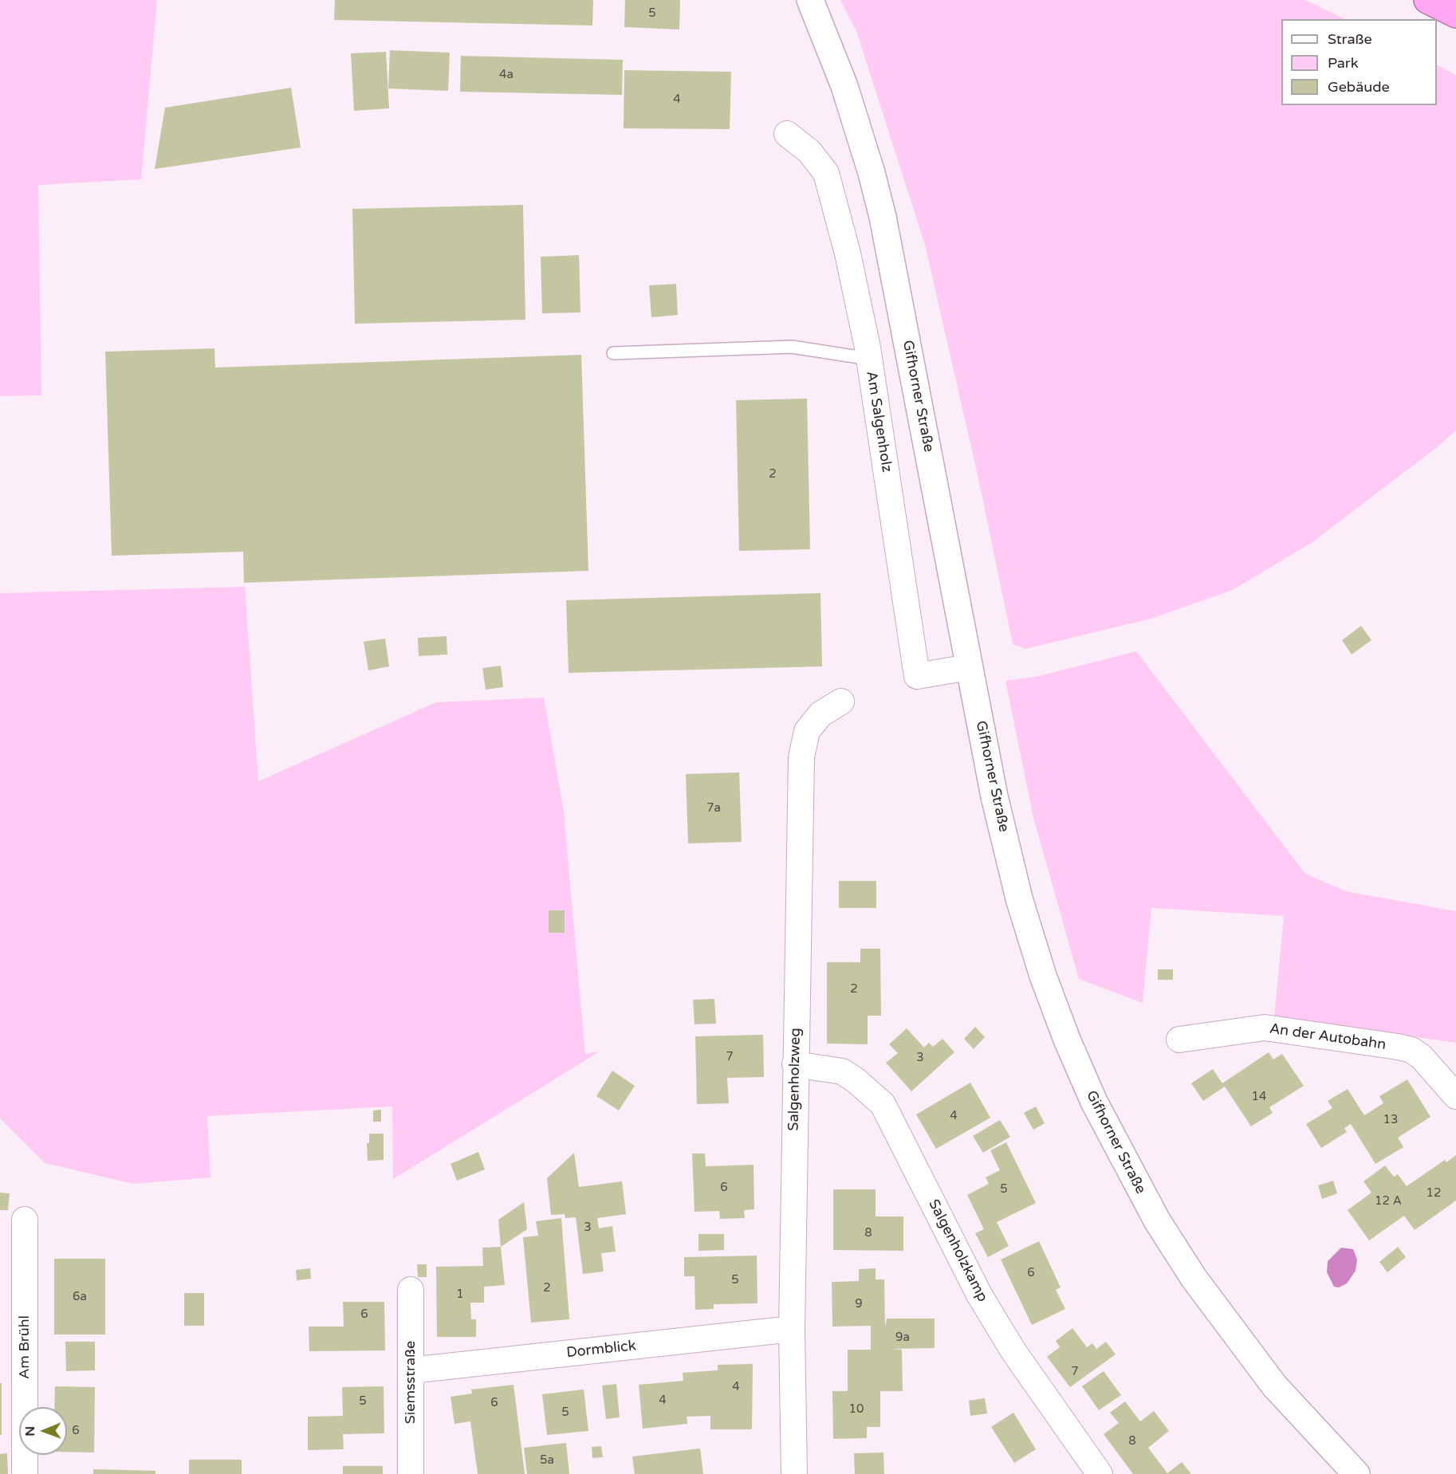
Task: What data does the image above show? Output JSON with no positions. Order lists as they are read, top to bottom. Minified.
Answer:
{"streets":{"main road":["Gifhorner Straße"],"street":["Am Salgenholz","An der Autobahn","Salgenholzweg","Salgenholzkamp","Am Brühl","Dormblick","Siemsstraße"]},"crossings":[["Gifhorner Straße","Am Salgenholz"],["Salgenholzweg","Salgenholzkamp"],["Salgenholzweg","Dormblick"],["Dormblick","Siemsstraße"]],"house_numbers":["5","4a","4","2","7a","2","7","3","14","4","13","6","5","12","12 A","3","8","6","5","2","1","6a","9","6","9a","7","4","4","5","6","10","5","6","8","5a"],"legend":["Straße","Park","Gebäude"],"north":"left"}
